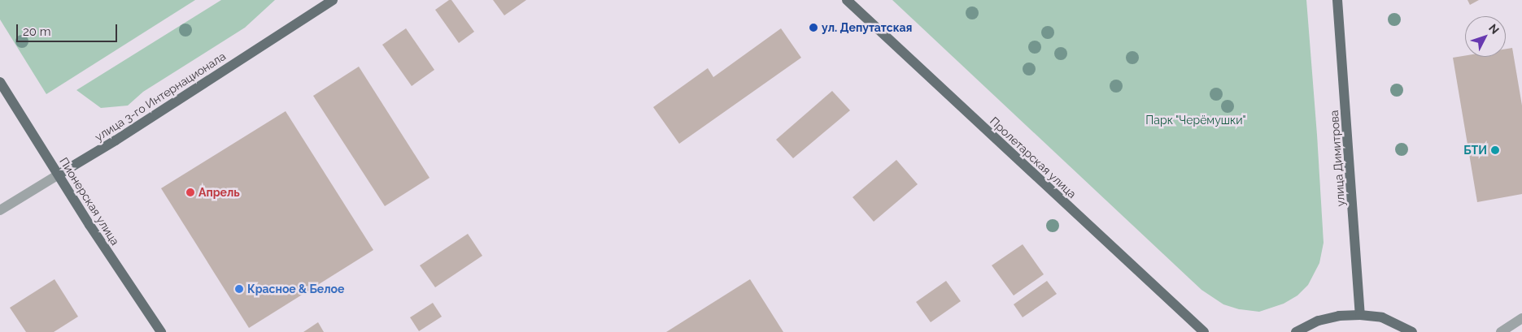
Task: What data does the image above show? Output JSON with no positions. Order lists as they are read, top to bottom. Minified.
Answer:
{"streets":{"main road":["улица 3-го Интернационала","Пролетарская улица","улица Димитрова","Пионерская улица"]},"crossings":[["улица 3-го Интернационала","Пионерская улица"]],"parks":["Парк \"Черёмушки\""],"places":["ул. Депутатская","БТИ","Апрель","Красное & Белое"],"scale_bar":"20 m","north":"top right"}
